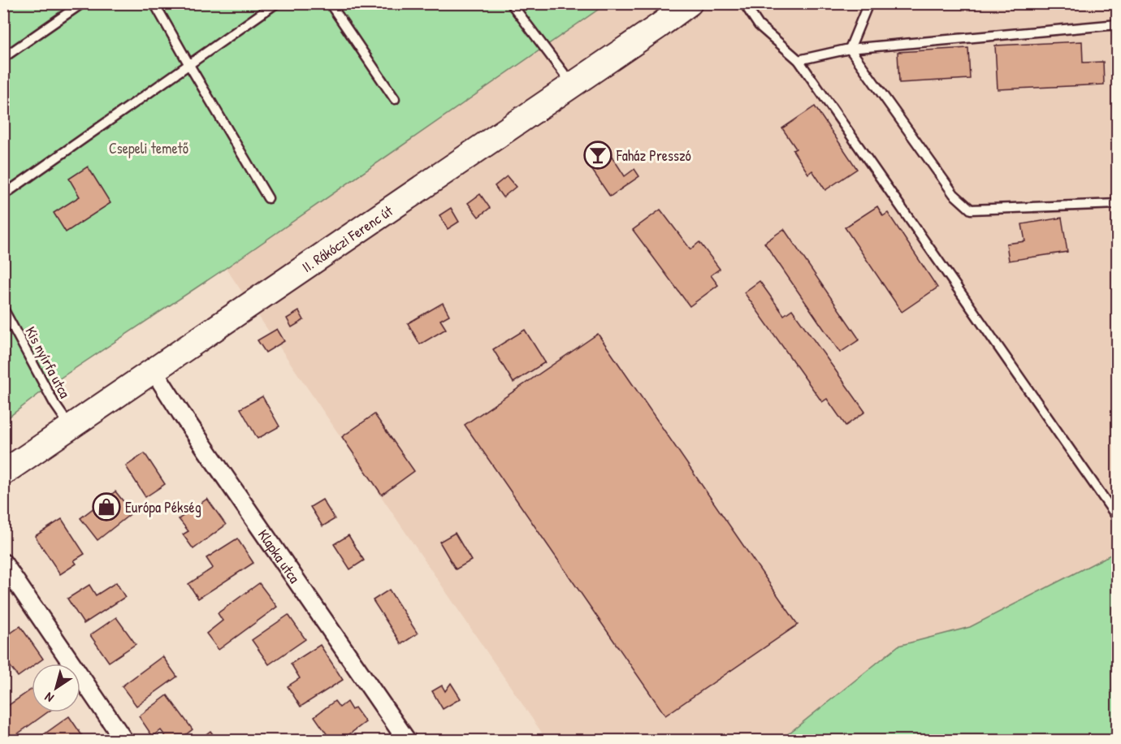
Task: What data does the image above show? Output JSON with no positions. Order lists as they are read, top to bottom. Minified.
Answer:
{"streets":{"main road":["II. Rákóczi Ferenc út"],"street":["Klapka utca"],"lane":["Kis nyírfa utca"]},"crossings":[["II. Rákóczi Ferenc út","Kis nyírfa utca"],["II. Rákóczi Ferenc út","Klapka utca"]],"parks":["Csepeli temető"],"places":{"bar":["Faház Presszó"],"shop":["Európa Pékség"]},"north":"bottom left"}
